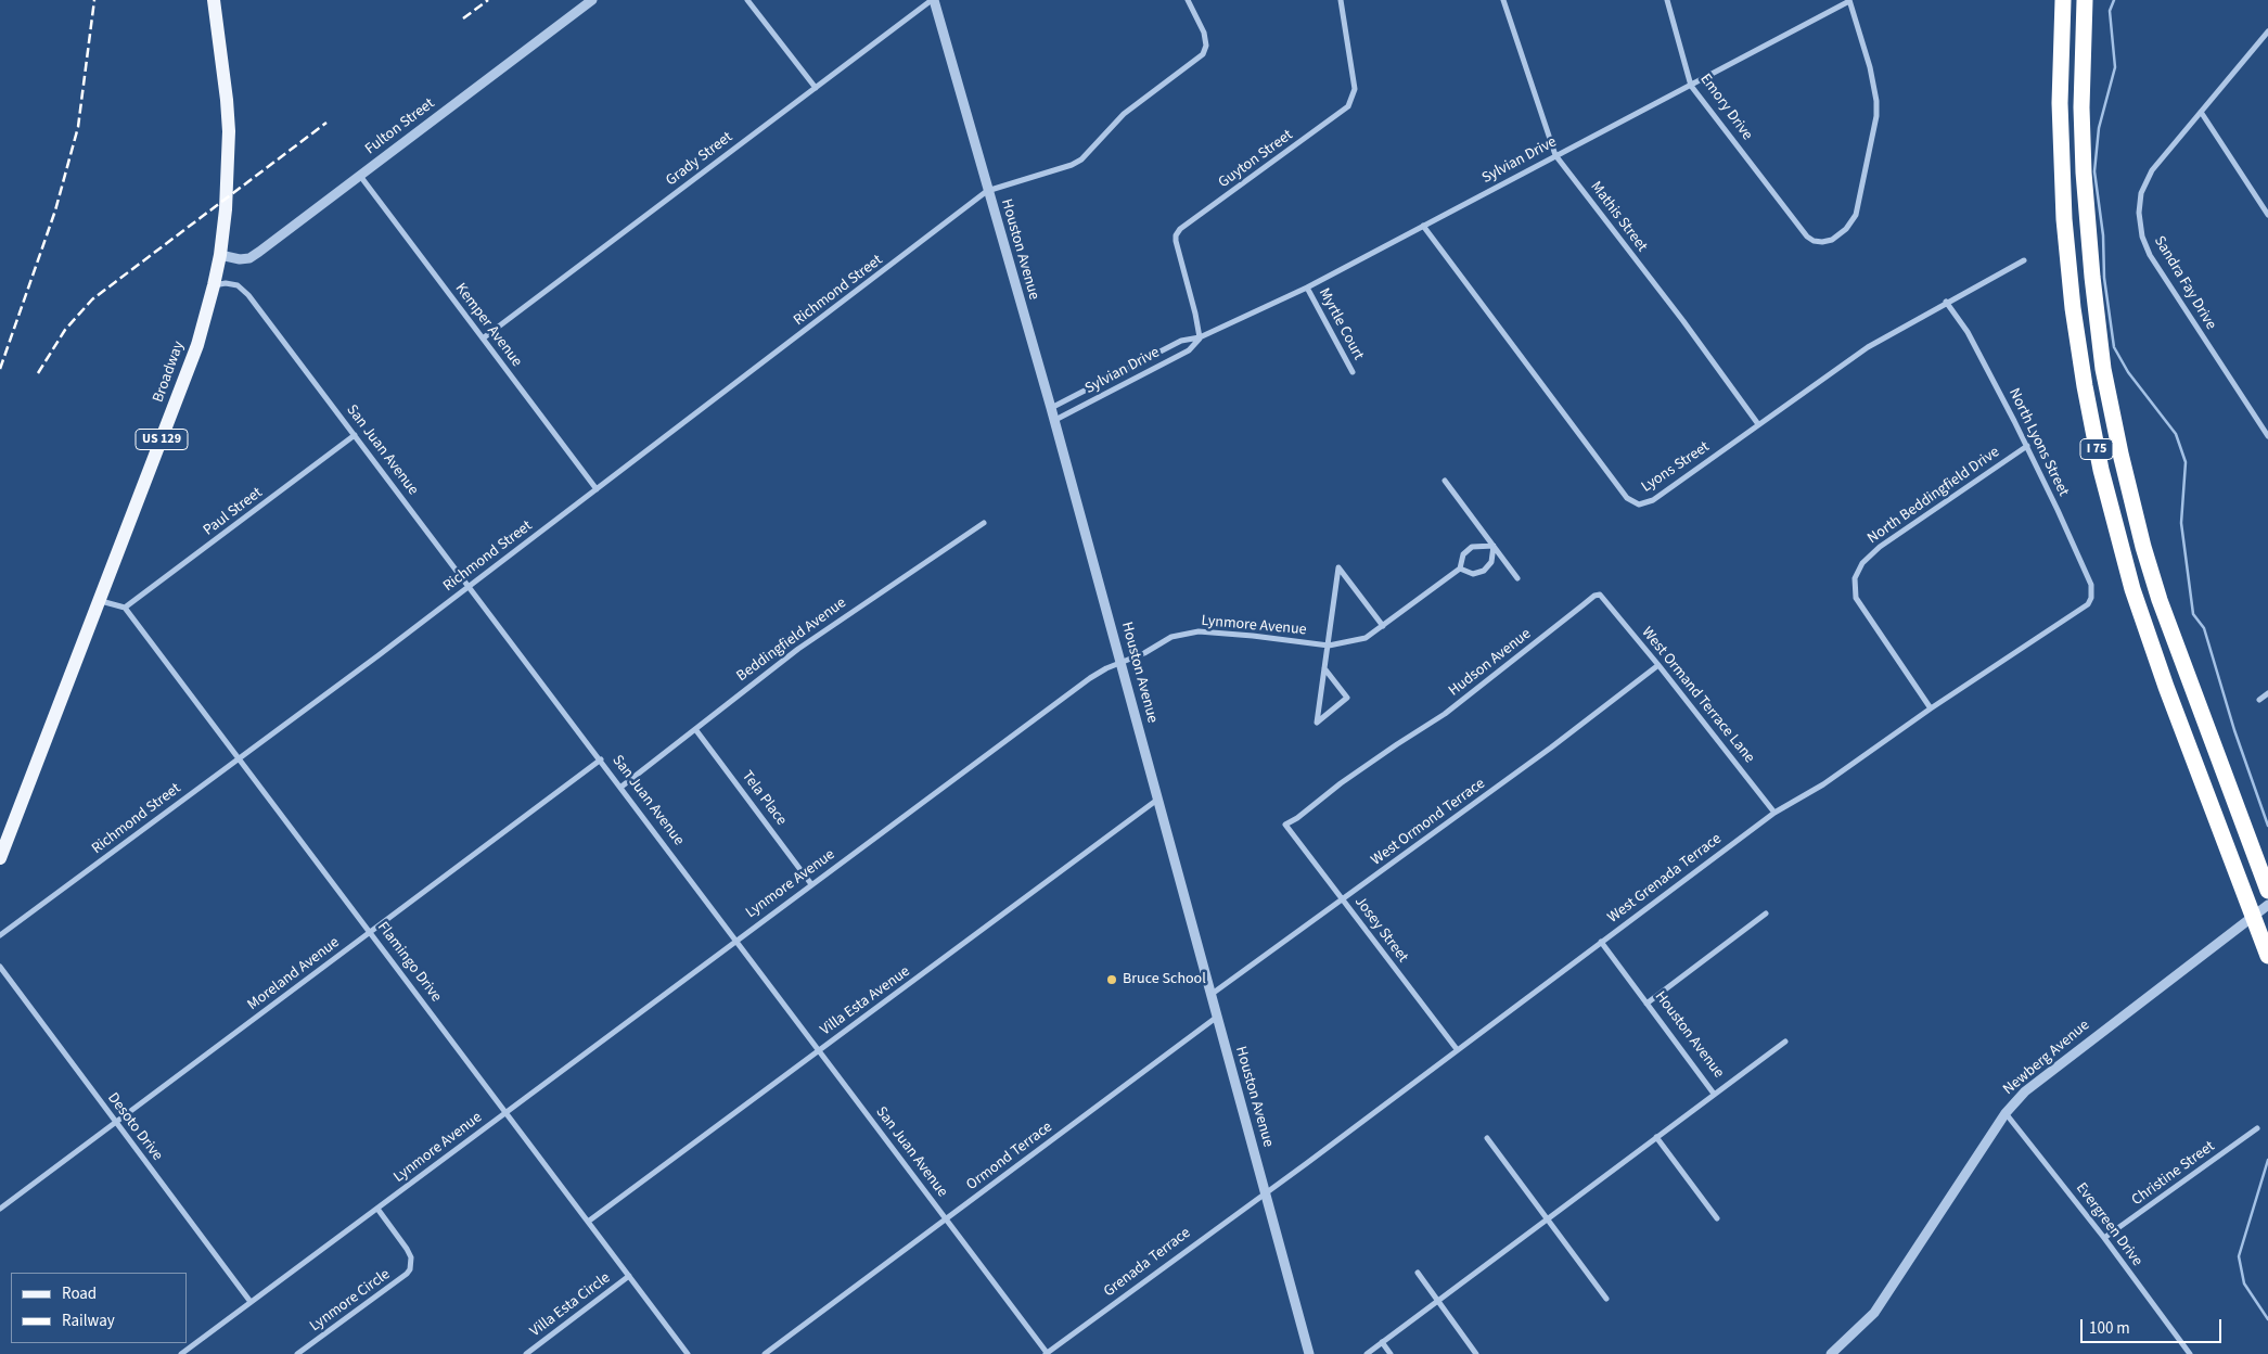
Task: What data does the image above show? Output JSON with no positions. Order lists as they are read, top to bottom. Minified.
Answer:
{"streets":{"highway":["I 75"],"main road":["Broadway","US 129"],"street":["Emory Drive","Fulton Street","Grady Street","Guyton Street","Sylvian Drive","Mathis Street","Houston Avenue","Sandra Fay Drive","Richmond Street","Myrtle Court","Kemper Avenue","North Lyons Street","San Juan Avenue","Lyons Street","North Beddingfield Drive","Paul Street","Lynmore Avenue","Beddingfield Avenue","Hudson Avenue","West Ormand Terrace Lane","Tela Place","West Ormond Terrace","West Grenada Terrace","Josey Street","Flamingo Drive","Moreland Avenue","Villa Esta Avenue","Newberg Avenue","Desoto Drive","Ormond Terrace","Christine Street","Evergreen Drive","Grenada Terrace","Lynmore Circle","Villa Esta Circle"]},"crossings":[["Emory Drive","Sylvian Drive"],["Fulton Street","Kemper Avenue"],["Fulton Street","Broadway"],["Grady Street","Houston Avenue"],["Grady Street","Kemper Avenue"],["Guyton Street","Sylvian Drive"],["Sylvian Drive","Mathis Street"],["Sylvian Drive","Houston Avenue"],["Sylvian Drive","Myrtle Court"],["Sylvian Drive","Lyons Street"],["Mathis Street","Lyons Street"],["Houston Avenue","Richmond Street"],["Houston Avenue","Lynmore Avenue"],["Houston Avenue","West Ormond Terrace"],["Houston Avenue","West Grenada Terrace"],["Houston Avenue","Villa Esta Avenue"],["Houston Avenue","Ormond Terrace"],["Houston Avenue","Grenada Terrace"],["Richmond Street","Kemper Avenue"],["Richmond Street","San Juan Avenue"],["Richmond Street","Flamingo Drive"],["Broadway","San Juan Avenue"],["North Lyons Street","Lyons Street"],["North Lyons Street","North Beddingfield Drive"],["North Lyons Street","West Grenada Terrace"],["San Juan Avenue","Paul Street"],["San Juan Avenue","Lynmore Avenue"],["San Juan Avenue","Beddingfield Avenue"],["San Juan Avenue","Moreland Avenue"],["San Juan Avenue","Villa Esta Avenue"],["San Juan Avenue","Ormond Terrace"],["San Juan Avenue","Grenada Terrace"],["North Beddingfield Drive","West Grenada Terrace"],["Paul Street","Flamingo Drive"],["Lynmore Avenue","Tela Place"],["Lynmore Avenue","Flamingo Drive"],["Lynmore Avenue","Desoto Drive"],["Lynmore Avenue","Lynmore Circle"],["Beddingfield Avenue","Tela Place"],["Hudson Avenue","West Ormand Terrace Lane"],["Hudson Avenue","Josey Street"],["West Ormand Terrace Lane","West Ormond Terrace"],["West Ormand Terrace Lane","West Grenada Terrace"],["West Ormond Terrace","Josey Street"],["West Grenada Terrace","Josey Street"],["West Grenada Terrace","Grenada Terrace"],["Flamingo Drive","Moreland Avenue"],["Flamingo Drive","Villa Esta Avenue"],["Flamingo Drive","Villa Esta Circle"],["Moreland Avenue","Desoto Drive"],["Newberg Avenue","Evergreen Drive"],["Christine Street","Evergreen Drive"]],"places":["Bruce School"],"legend":["Road","Railway"],"scale_bar":"100 m"}
